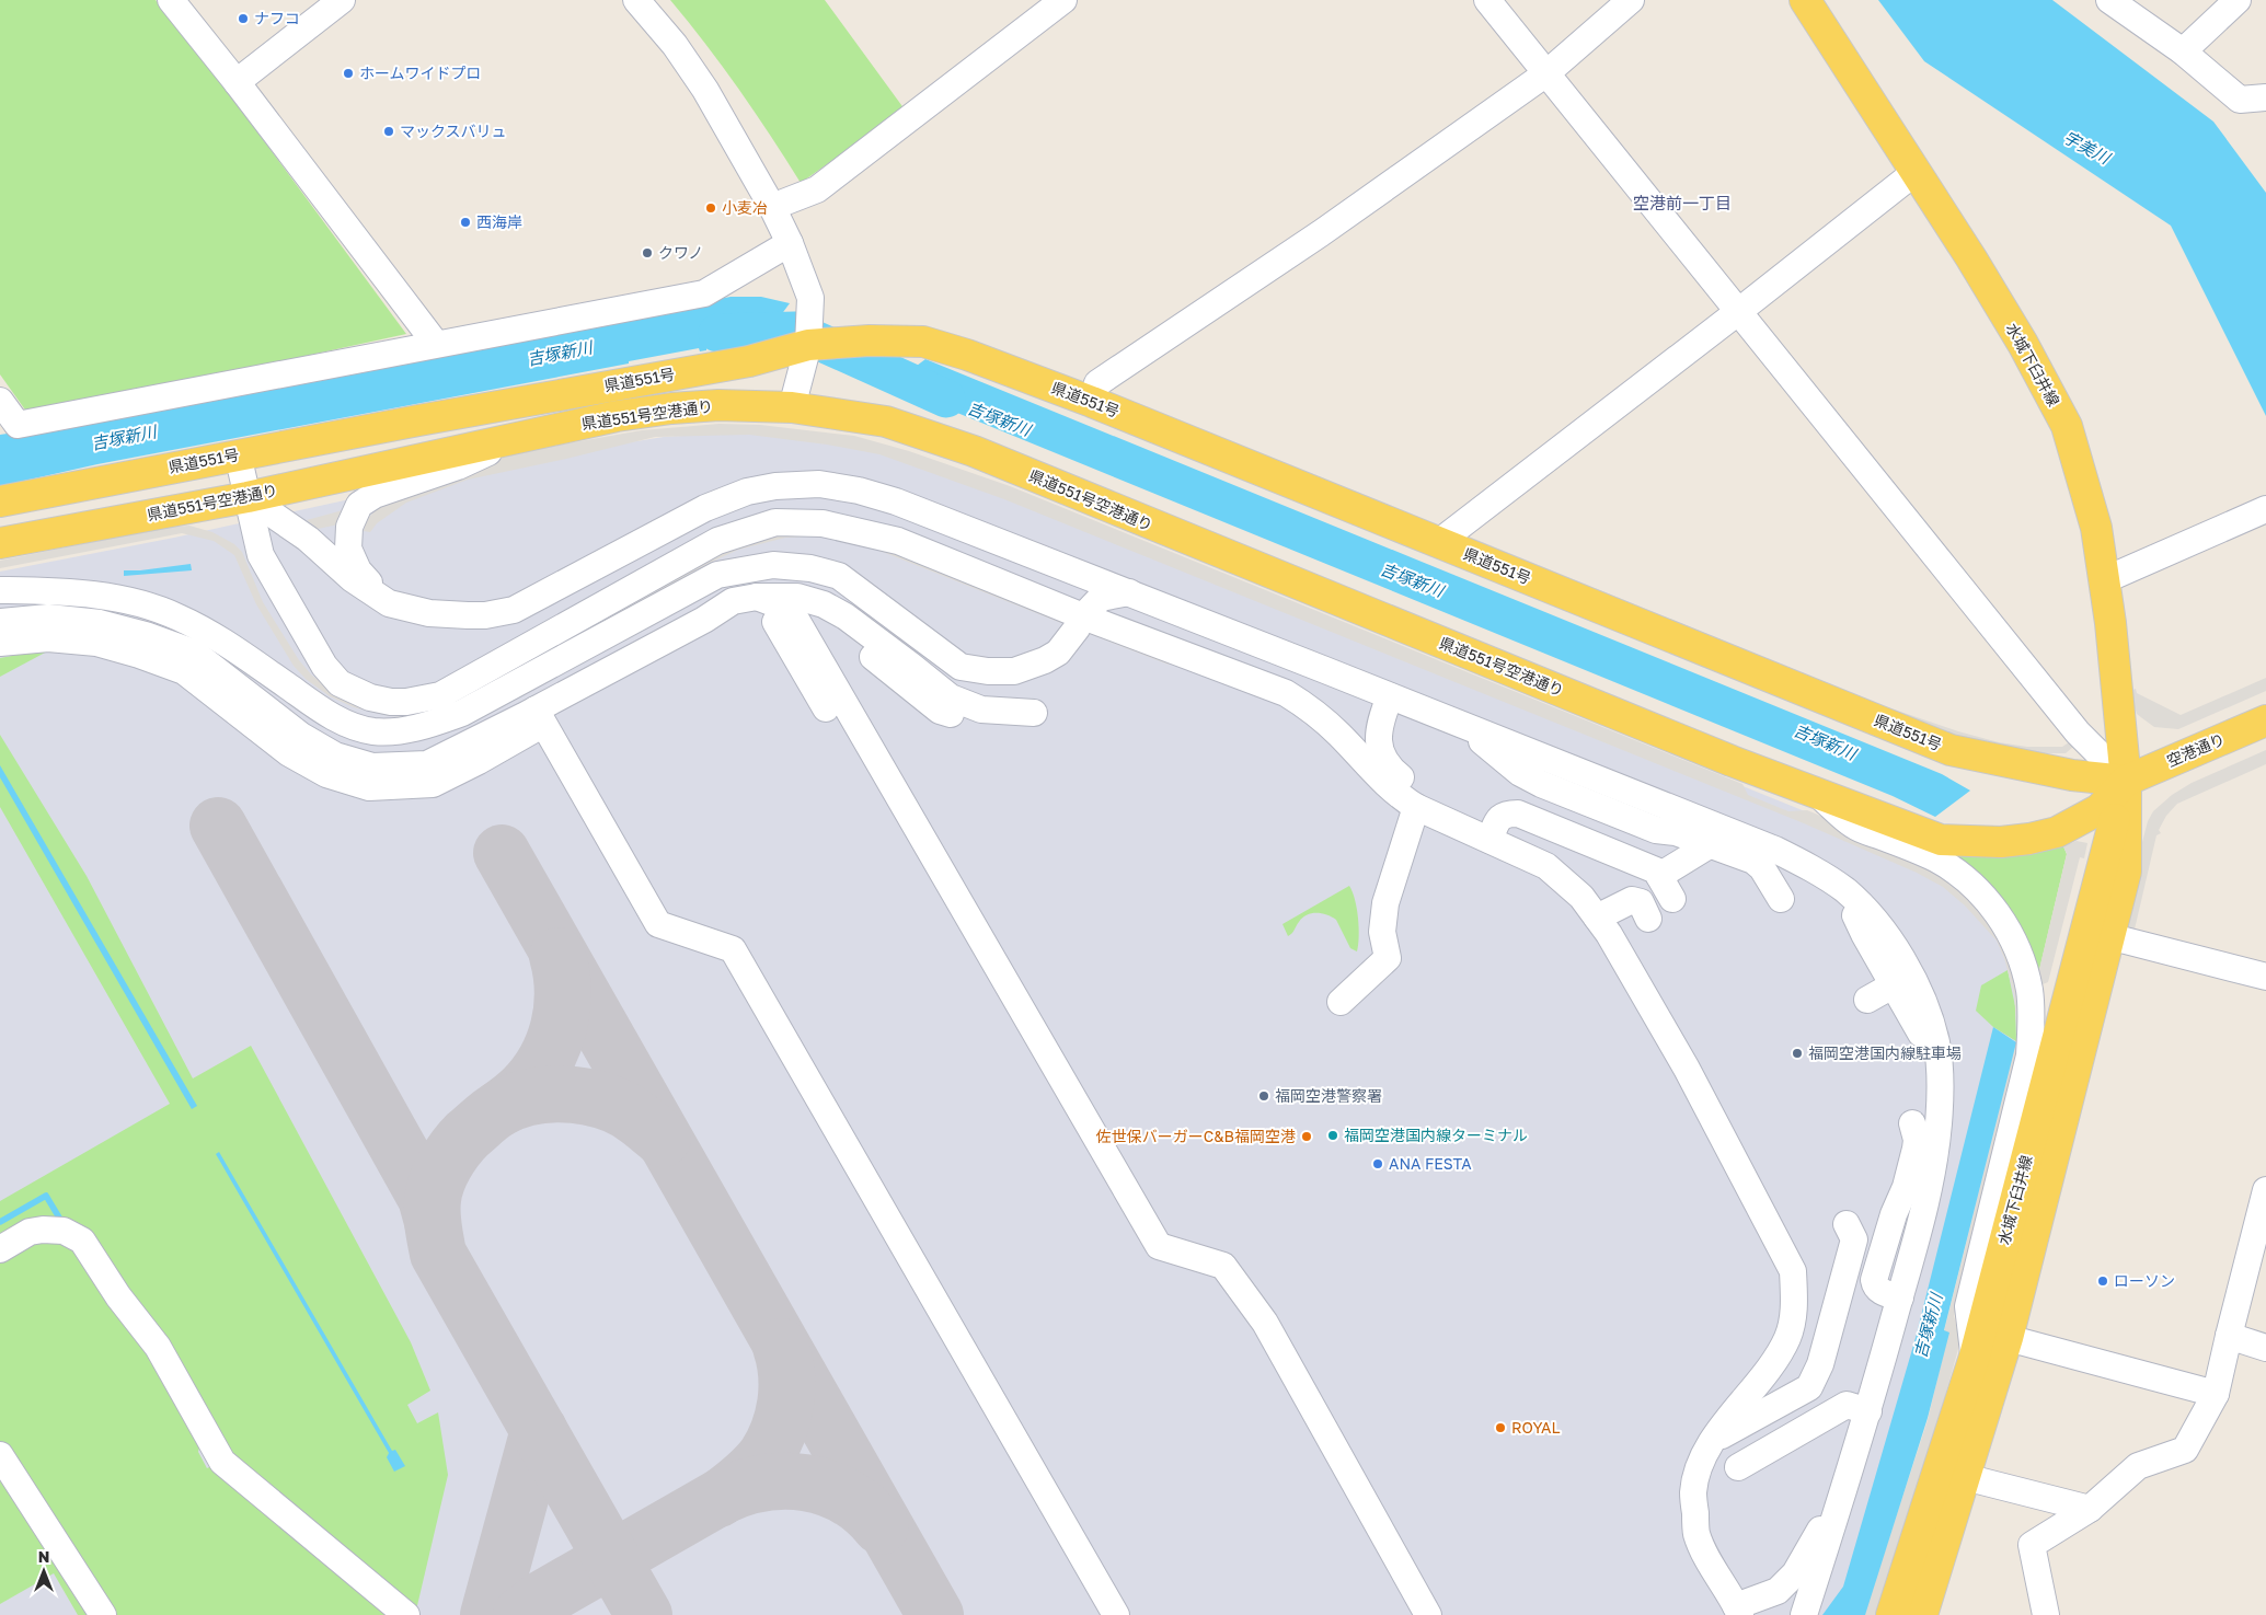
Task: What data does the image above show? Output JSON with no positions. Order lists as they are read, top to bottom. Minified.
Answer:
{"streets":{"main road":["水城下臼井線","県道551号","県道551号空港通り","空港通り"]},"crossings":[["水城下臼井線","県道551号"],["水城下臼井線","県道551号空港通り"],["水城下臼井線","空港通り"],["県道551号","県道551号空港通り"],["県道551号","空港通り"],["県道551号空港通り","空港通り"]],"districts":["空港前一丁目"],"water":["宇美川","吉塚新川"],"places":["ナフコ","ホームワイドプロ","マックスバリュ","小麦冶","西海岸","クワノ","福岡空港国内線駐車場","福岡空港警察署","福岡空港国内線ターミナル","佐世保バーガーC&B福岡空港","ANA FESTA","ローソン","ROYAL"],"north":"top"}
